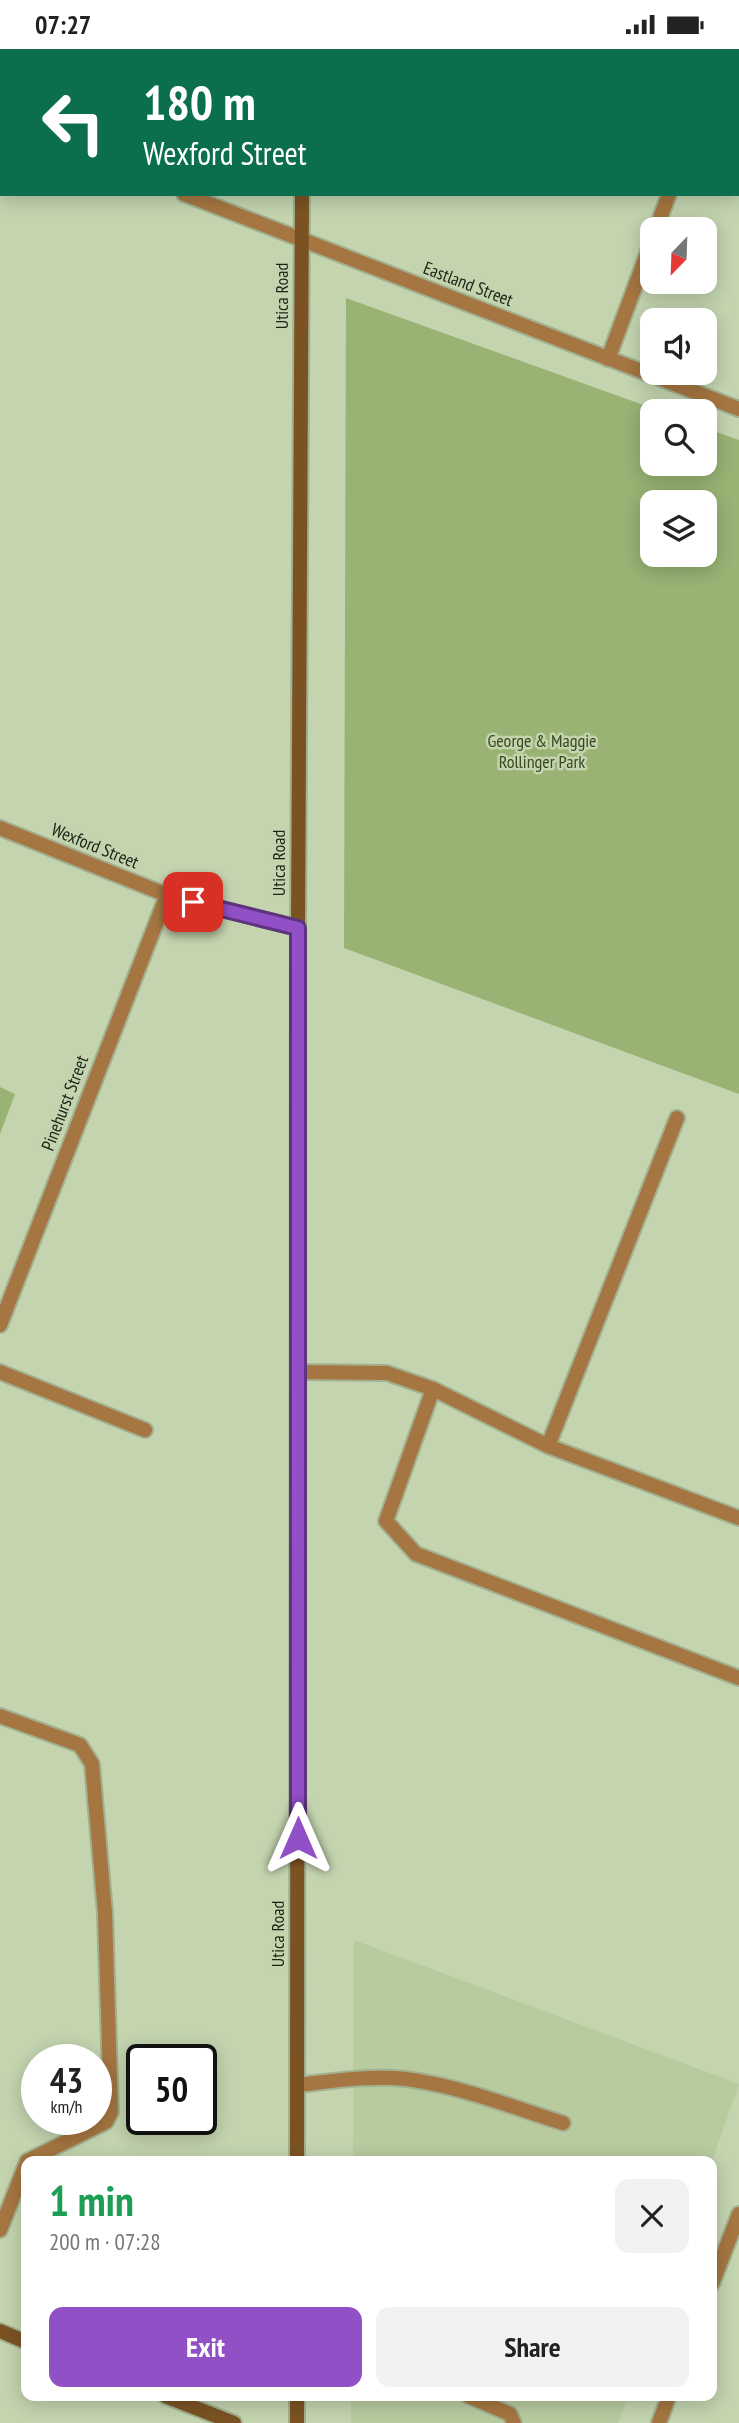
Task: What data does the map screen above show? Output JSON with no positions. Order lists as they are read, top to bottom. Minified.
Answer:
{"streets":{"main road":["Utica Road"],"street":["Eastland Street","Wexford Street","Pinehurst Street"]},"crossings":[["Eastland Street","Utica Road"],["Utica Road","Wexford Street"],["Wexford Street","Pinehurst Street"]],"parks":["George & Maggie Rollinger Park"],"north":"bottom left","page":{"status":"07:27","turn":["180 m","Wexford Street"],"speed":"43 km/h","limit":"50","heading":["1 min","200 m · 07:28"],"buttons":["Exit","Share"]}}
